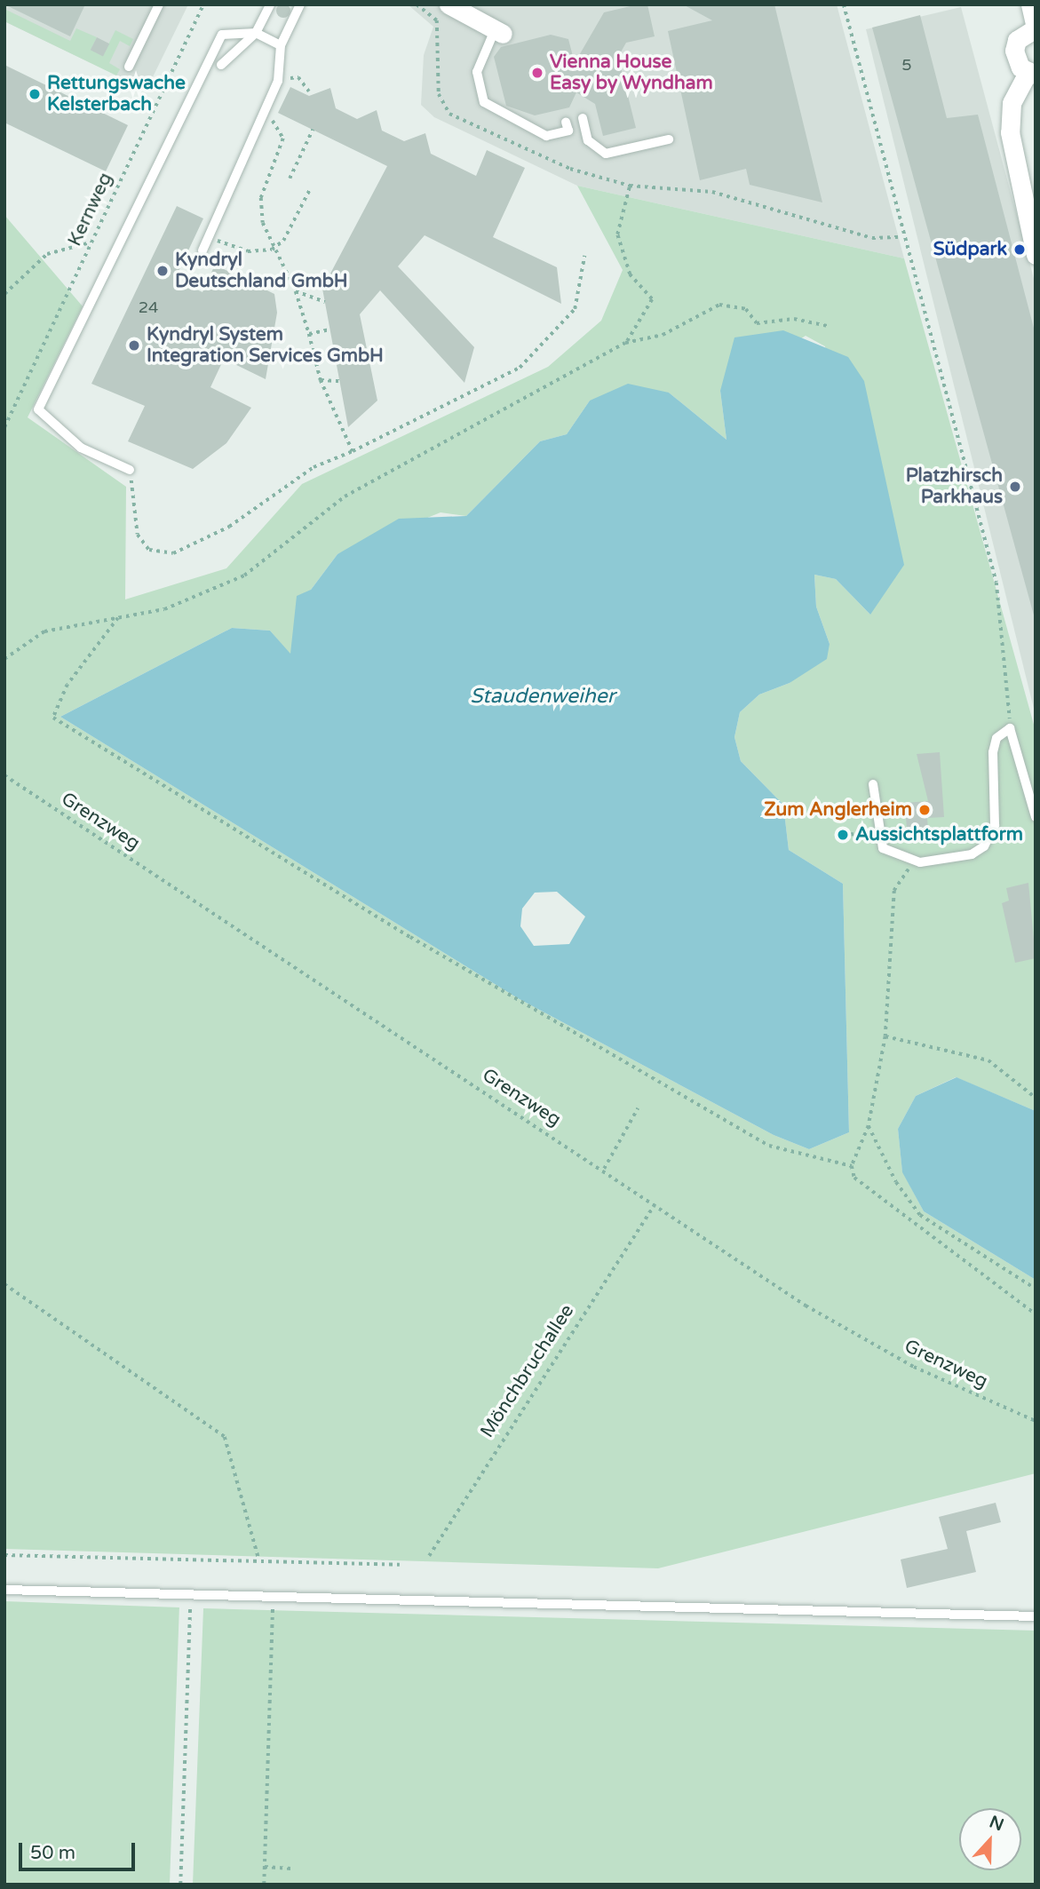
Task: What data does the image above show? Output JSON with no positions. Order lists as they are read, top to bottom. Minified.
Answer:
{"streets":{"path":["Kernweg","Grenzweg","Mönchbruchallee"]},"crossings":[["Grenzweg","Mönchbruchallee"]],"water":["Staudenweiher"],"places":["Vienna House Easy by Wyndham","Rettungswache Kelsterbach","Südpark","Kyndryl Deutschland GmbH","Kyndryl System Integration Services GmbH","Platzhirsch Parkhaus","Zum Anglerheim","Aussichtsplattform"],"house_numbers":["5","24"],"scale_bar":"50 m","north":"top"}
